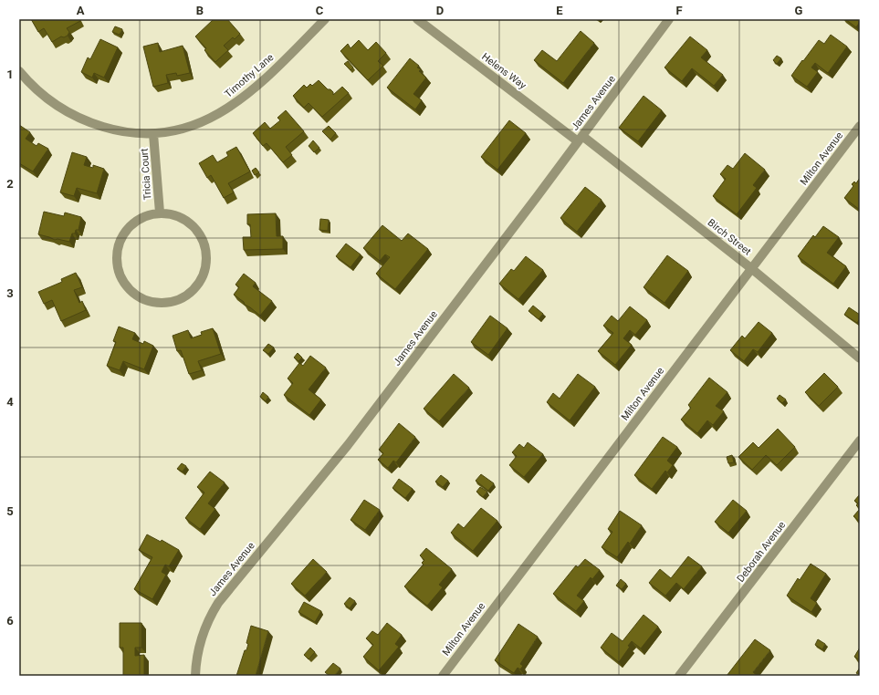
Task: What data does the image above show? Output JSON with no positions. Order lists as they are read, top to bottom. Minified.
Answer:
{"streets":{"street":["Helens Way","Timothy Lane","James Avenue","Milton Avenue","Tricia Court","Birch Street","Deborah Avenue"]},"crossings":[["Helens Way","James Avenue"],["Helens Way","Birch Street"],["Timothy Lane","Tricia Court"],["James Avenue","Birch Street"],["Milton Avenue","Birch Street"]],"grid":{"columns":["A","B","C","D","E","F","G"],"rows":["1","2","3","4","5","6"]}}
